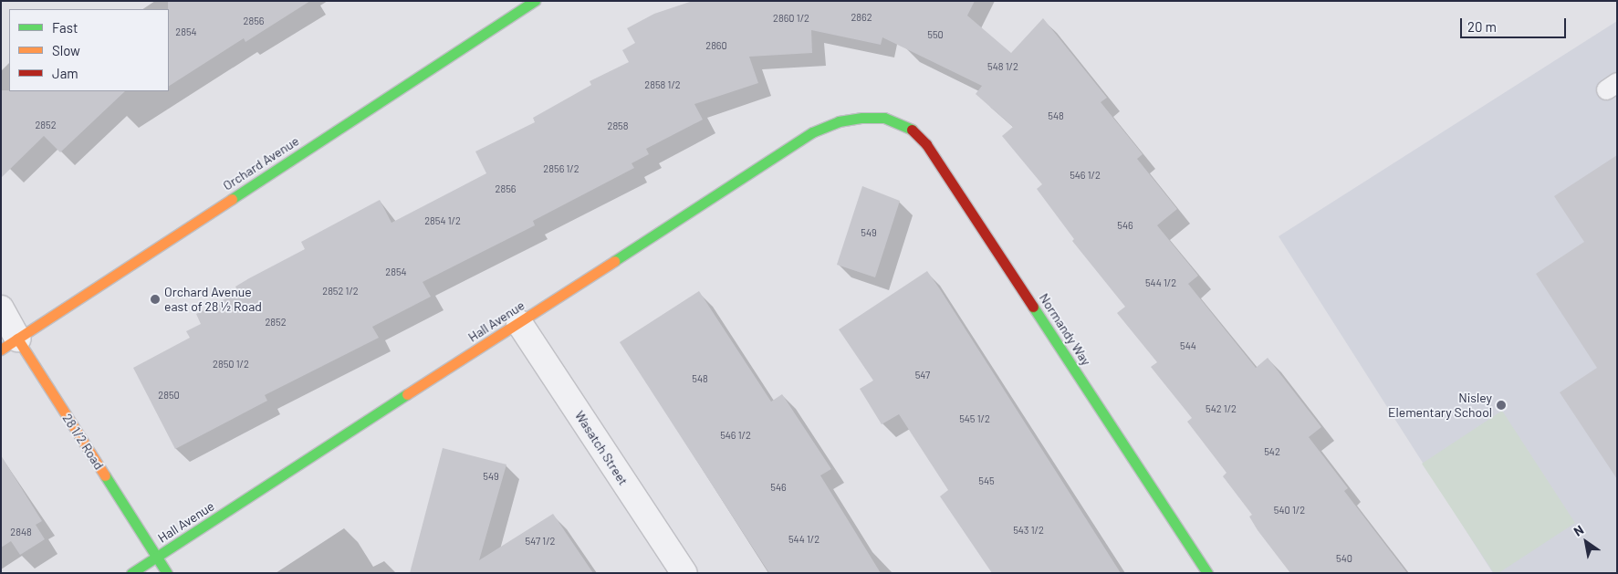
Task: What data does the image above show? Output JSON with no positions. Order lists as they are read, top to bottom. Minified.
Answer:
{"streets":{"street":["Orchard Avenue","Hall Avenue","Normandy Way","28 1/2 Road","Wasatch Street"]},"crossings":[["Orchard Avenue","28 1/2 Road"],["Hall Avenue","Normandy Way"],["Hall Avenue","28 1/2 Road"],["Hall Avenue","Wasatch Street"]],"places":["Orchard Avenue east of 28 ½ Road","Nisley Elementary School"],"house_numbers":["2862","2860 1/2","2856","2854","550","2860","548 1/2","2858 1/2","548","2852","2858","2856 1/2","546 1/2","2856","2854 1/2","546","549","2854","544 1/2","2852 1/2","2852","544","2850 1/2","547","548","2850","542 1/2","545 1/2","546 1/2","542","549","545","546","540 1/2","543 1/2","2848","544 1/2","547 1/2","540"],"legend":["Fast","Slow","Jam"],"scale_bar":"20 m","north":"top left"}
